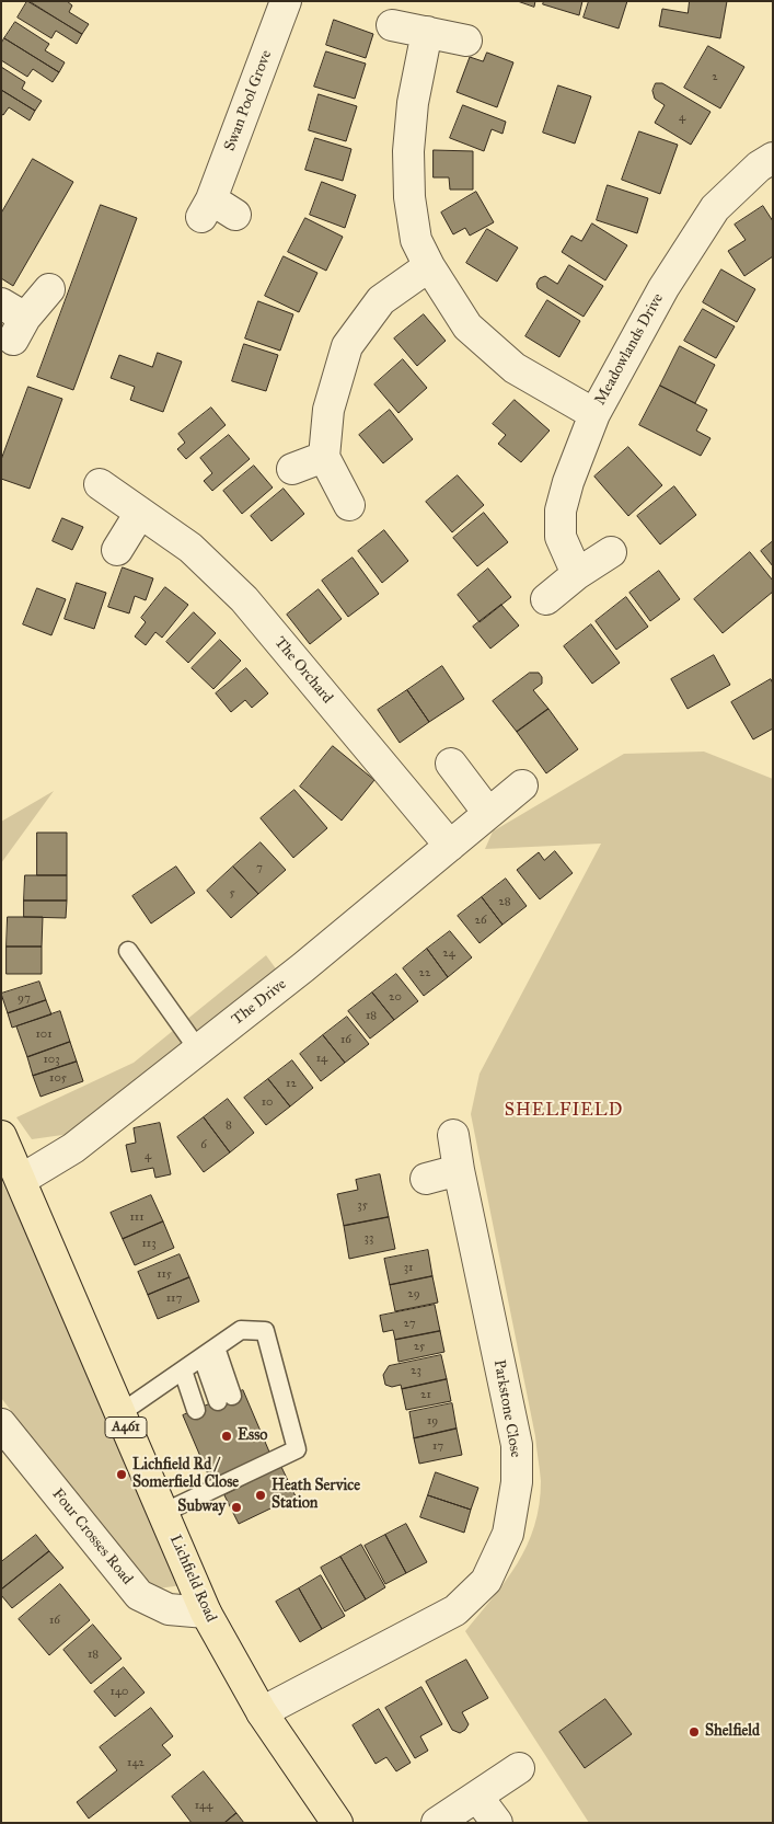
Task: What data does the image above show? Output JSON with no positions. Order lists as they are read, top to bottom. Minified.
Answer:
{"streets":{"highway":["A461","Lichfield Road"],"street":["Swan Pool Grove","Meadowlands Drive","The Orchard","The Drive","Parkstone Close","Four Crosses Road"]},"crossings":[["The Orchard","The Drive"],["The Drive","Lichfield Road"],["Parkstone Close","Lichfield Road"],["Four Crosses Road","Lichfield Road"]],"districts":["SHELFIELD"],"places":["Esso","Lichfield Rd / Somerfield Close","Heath Service Station","Subway","Shelfield"],"house_numbers":["2","4","7","5","28","26","24","22","20","97","18","101","16","14","103","105","12","10","8","6","4","35","111","33","113","31","115","29","117","27","25","23","21","19","17","16","18","140","142","144"]}
